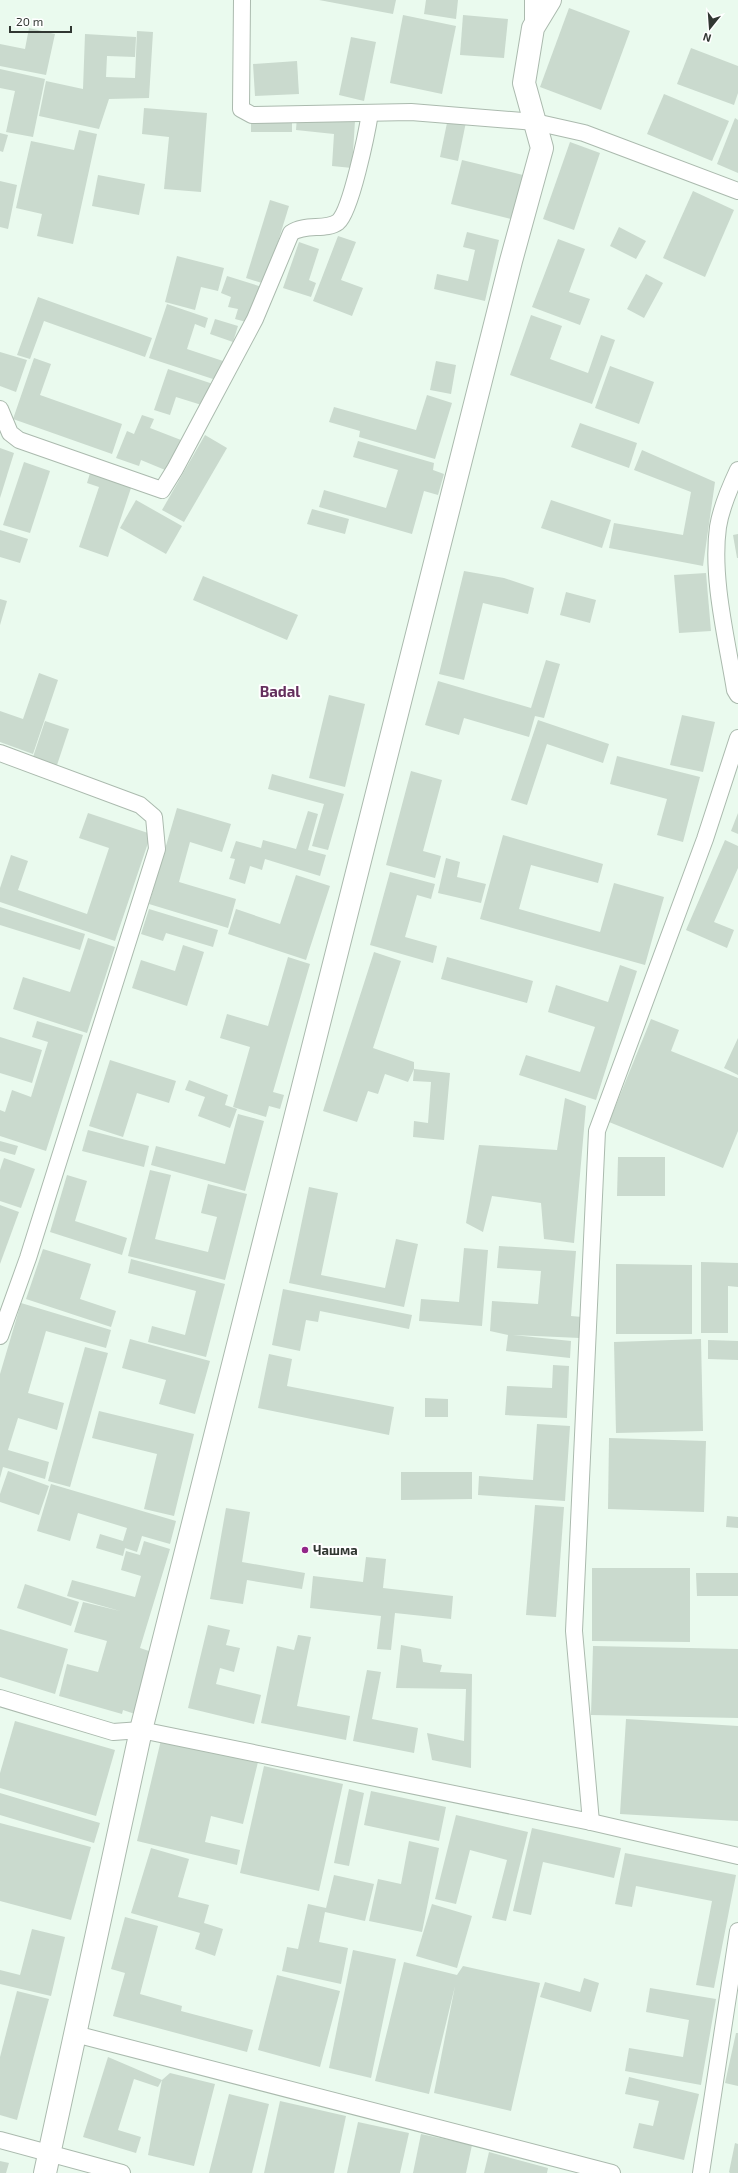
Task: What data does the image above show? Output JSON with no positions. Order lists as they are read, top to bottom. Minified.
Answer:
{"districts":["Badal"],"places":["Чашма"],"scale_bar":"20 m","north":"bottom"}
